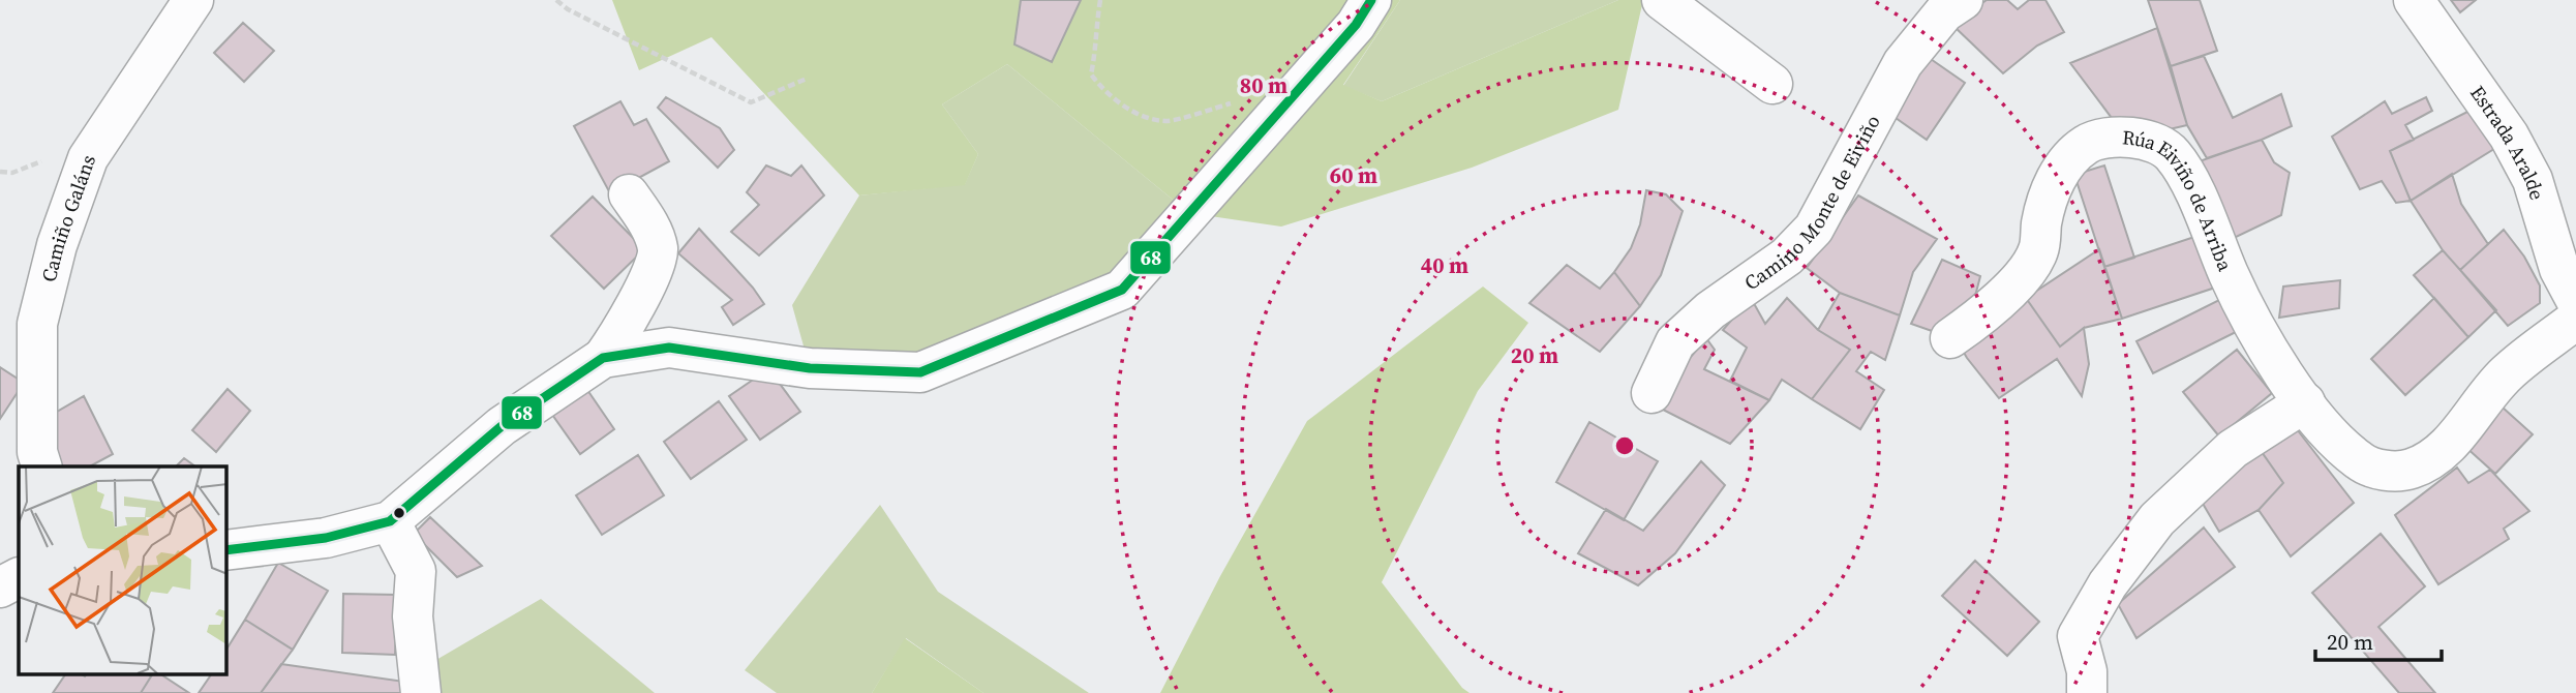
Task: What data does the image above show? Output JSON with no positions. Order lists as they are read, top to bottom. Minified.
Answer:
{"streets":{"street":["Estrada Aralde","Camino Monte de Eiviño","Rúa Eiviño de Arriba","Camiño Galáns"]},"lines":["transit line 68"],"scale_bar":"20 m","rings":["80 m","60 m","40 m","20 m"]}
